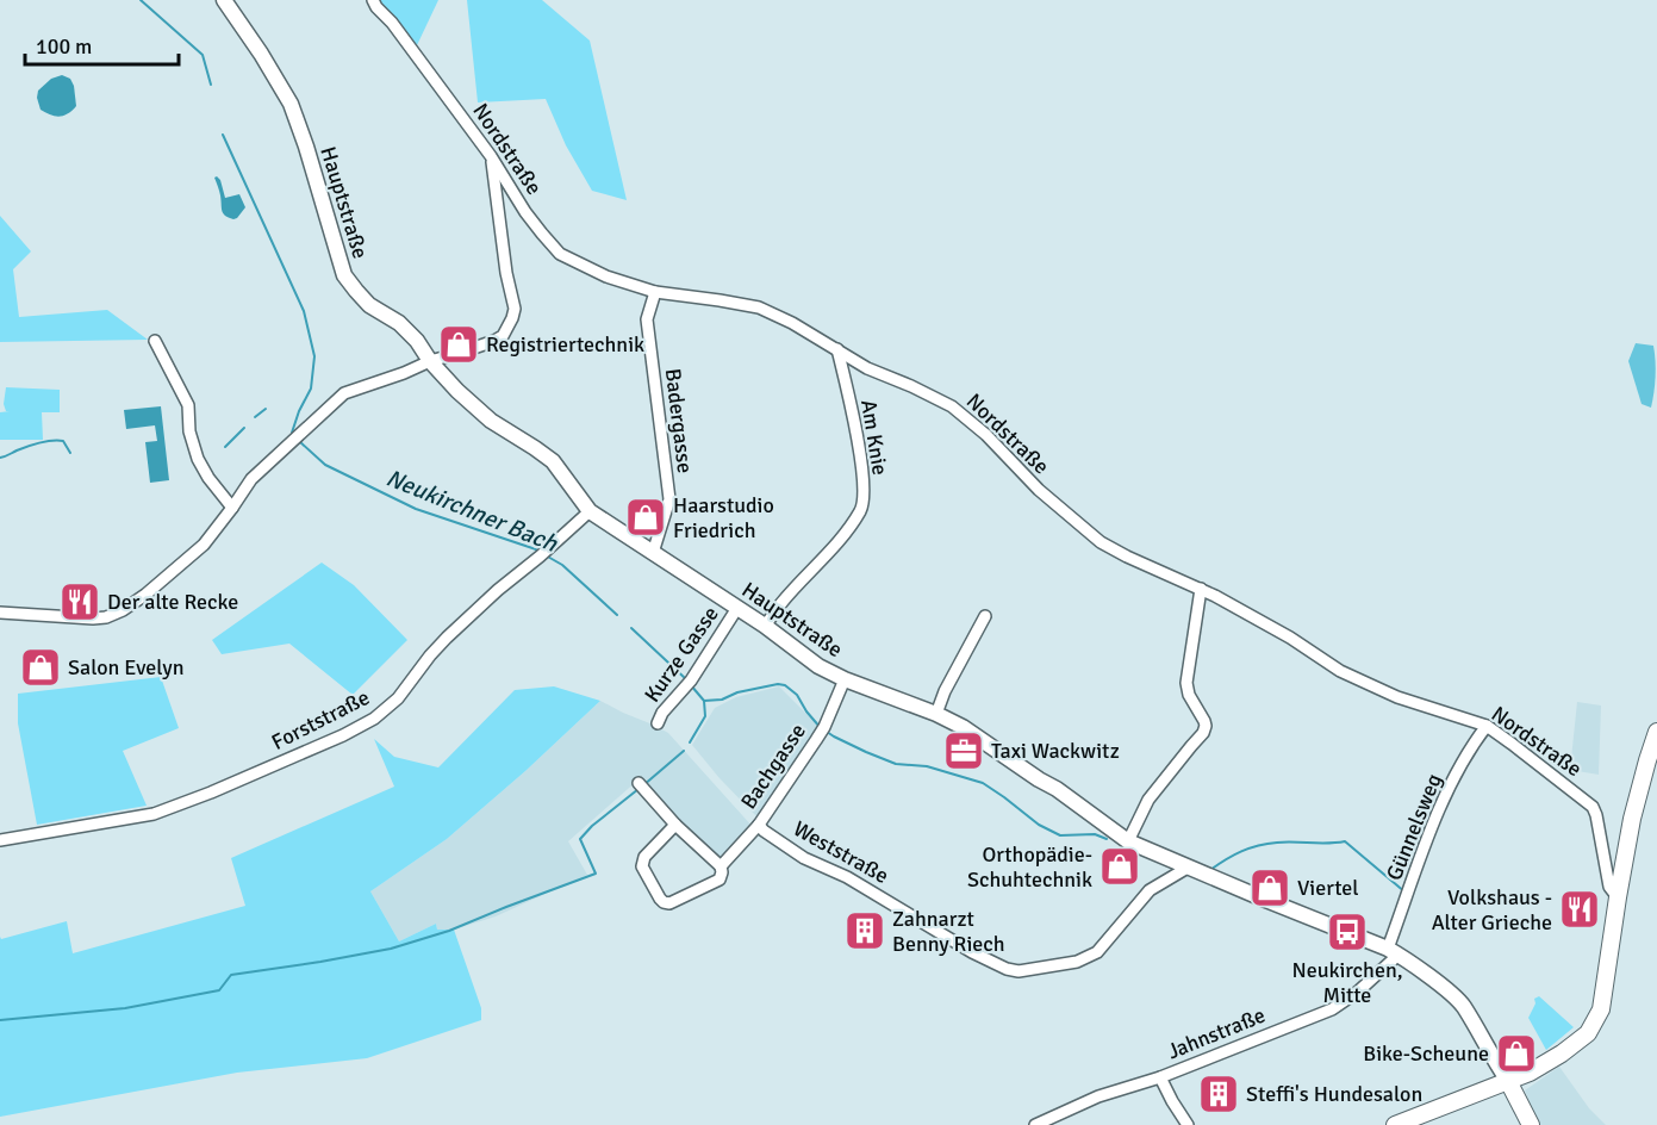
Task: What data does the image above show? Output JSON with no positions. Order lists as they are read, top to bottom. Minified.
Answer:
{"streets":{"main road":["Hauptstraße"],"street":["Nordstraße","Badergasse","Am Knie","Kurze Gasse","Forststraße","Bachgasse","Günnelsweg","Weststraße","Jahnstraße"]},"crossings":[["Nordstraße","Badergasse"],["Nordstraße","Am Knie"],["Nordstraße","Günnelsweg"],["Hauptstraße","Badergasse"],["Hauptstraße","Am Knie"],["Hauptstraße","Kurze Gasse"],["Hauptstraße","Forststraße"],["Hauptstraße","Bachgasse"],["Hauptstraße","Günnelsweg"],["Hauptstraße","Weststraße"],["Hauptstraße","Jahnstraße"],["Bachgasse","Weststraße"],["Günnelsweg","Jahnstraße"]],"water":["Neukirchner Bach"],"places":{"shop":["Registriertechnik","Haarstudio Friedrich","Salon Evelyn","Orthopädie- Schuhtechnik","Viertel","Bike-Scheune"],"restaurant":["Der alte Recke","Volkshaus - Alter Grieche"],"office":["Taxi Wackwitz"],"building":["Zahnarzt Benny Riech","Steffi's Hundesalon"],"bus stop":["Neukirchen, Mitte"]},"scale_bar":"100 m"}
